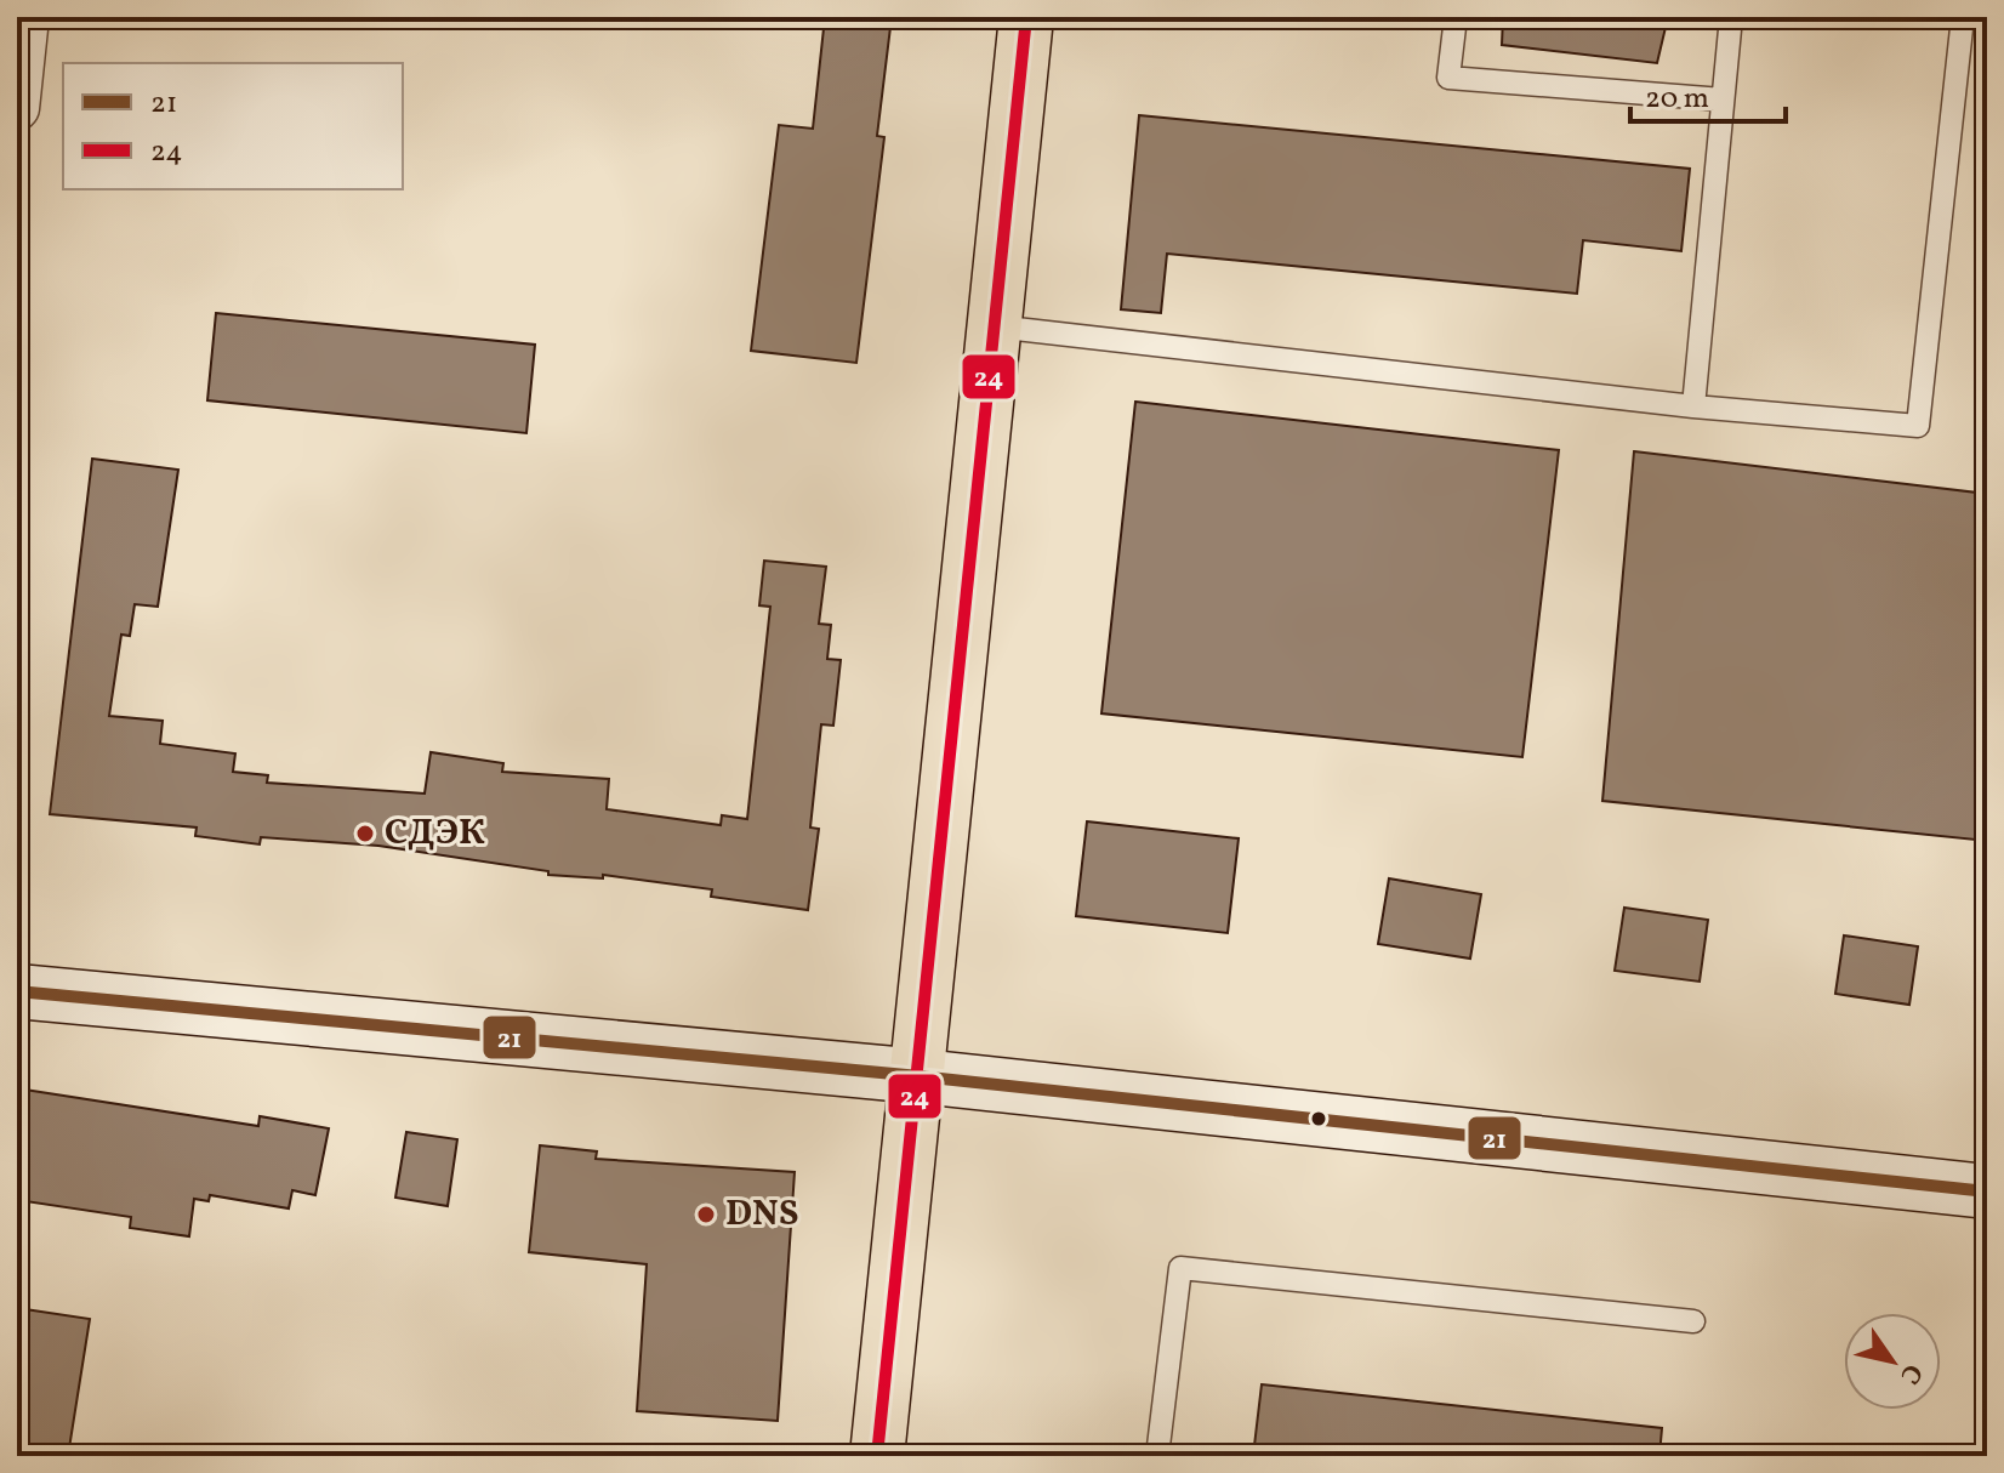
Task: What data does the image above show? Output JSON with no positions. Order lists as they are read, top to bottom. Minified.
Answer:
{"places":["СДЭК","DNS"],"lines":["transit line 24","transit line 21"],"legend":["21","24"],"scale_bar":"20 m","north":"bottom right"}
